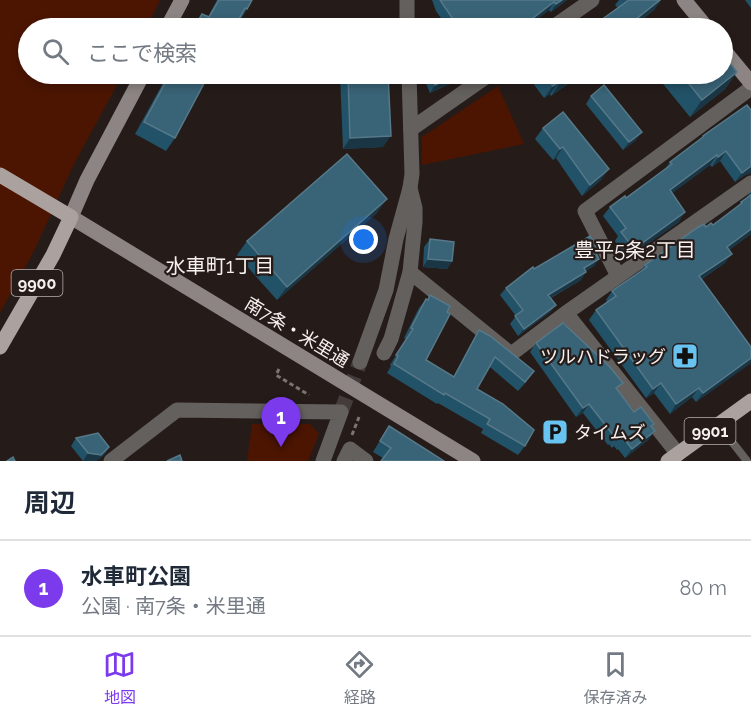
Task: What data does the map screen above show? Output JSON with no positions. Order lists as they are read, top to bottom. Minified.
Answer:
{"streets":{"main road":["9900","9901"],"street":["南7条・米里通"]},"crossings":[["9900","南7条・米里通"]],"districts":["豊平5条2丁目","水車町1丁目"],"places":{"pharmacy":["ツルハドラッグ"],"parking":["タイムズ"]},"page":{"search":"ここで検索","pins":"1","heading":"周辺","list":[{"mark":"1","name":"水車町公園","note":"公園 · 南7条・米里通","value":"80 m"}],"nav":["地図","経路","保存済み"]}}
